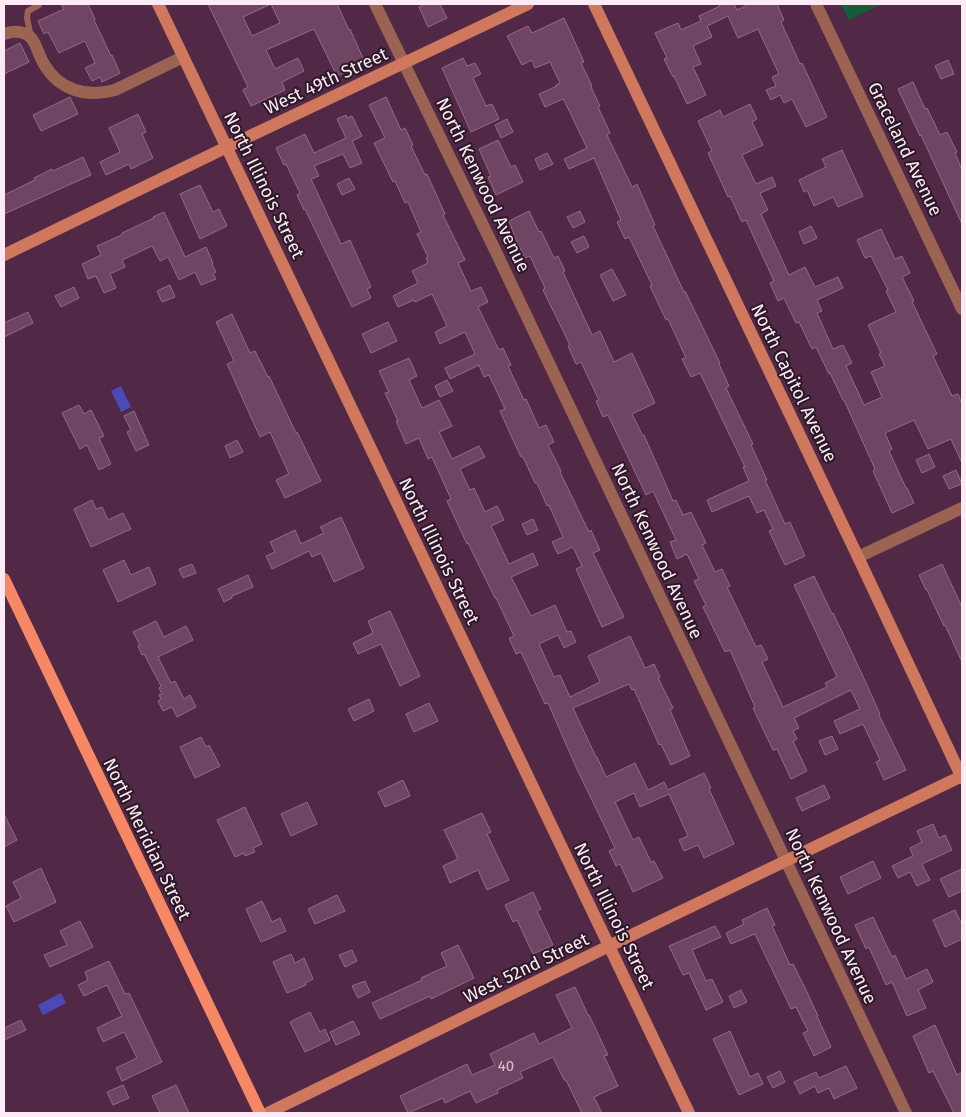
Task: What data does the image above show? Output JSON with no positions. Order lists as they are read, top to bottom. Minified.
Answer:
{"streets":{"main road":["North Meridian Street"],"street":["West 49th Street","Graceland Avenue","North Illinois Street","North Kenwood Avenue","North Capitol Avenue","West 52nd Street"]},"crossings":[["West 49th Street","North Illinois Street"],["West 49th Street","North Kenwood Avenue"],["North Illinois Street","West 52nd Street"],["North Kenwood Avenue","West 52nd Street"],["North Capitol Avenue","West 52nd Street"]],"house_numbers":["40"]}
